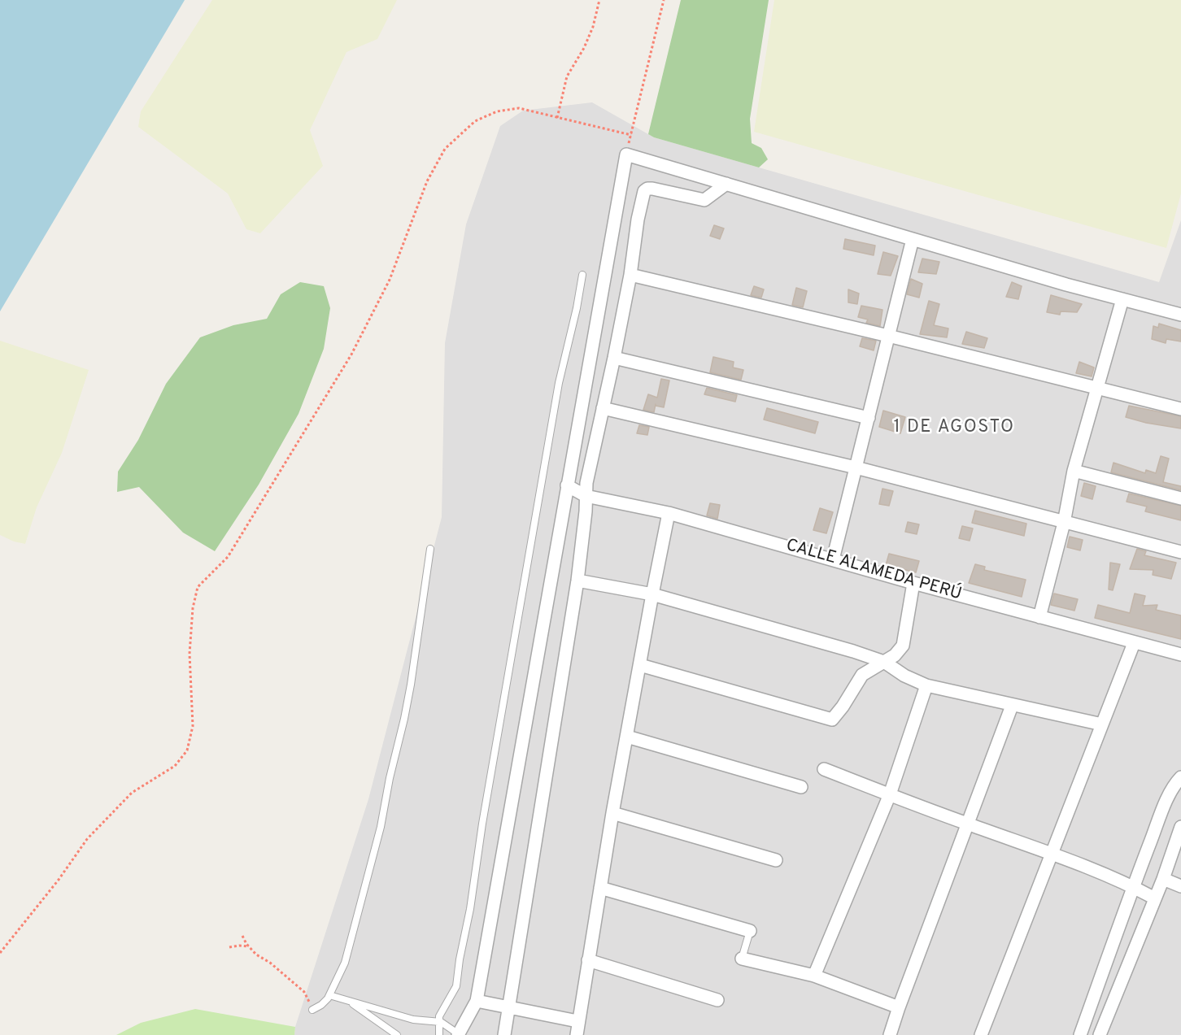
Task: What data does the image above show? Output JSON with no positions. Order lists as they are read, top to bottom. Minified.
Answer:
{"streets":{"street":["CALLE ALAMEDA PERÚ"]},"districts":["1 DE AGOSTO"]}
